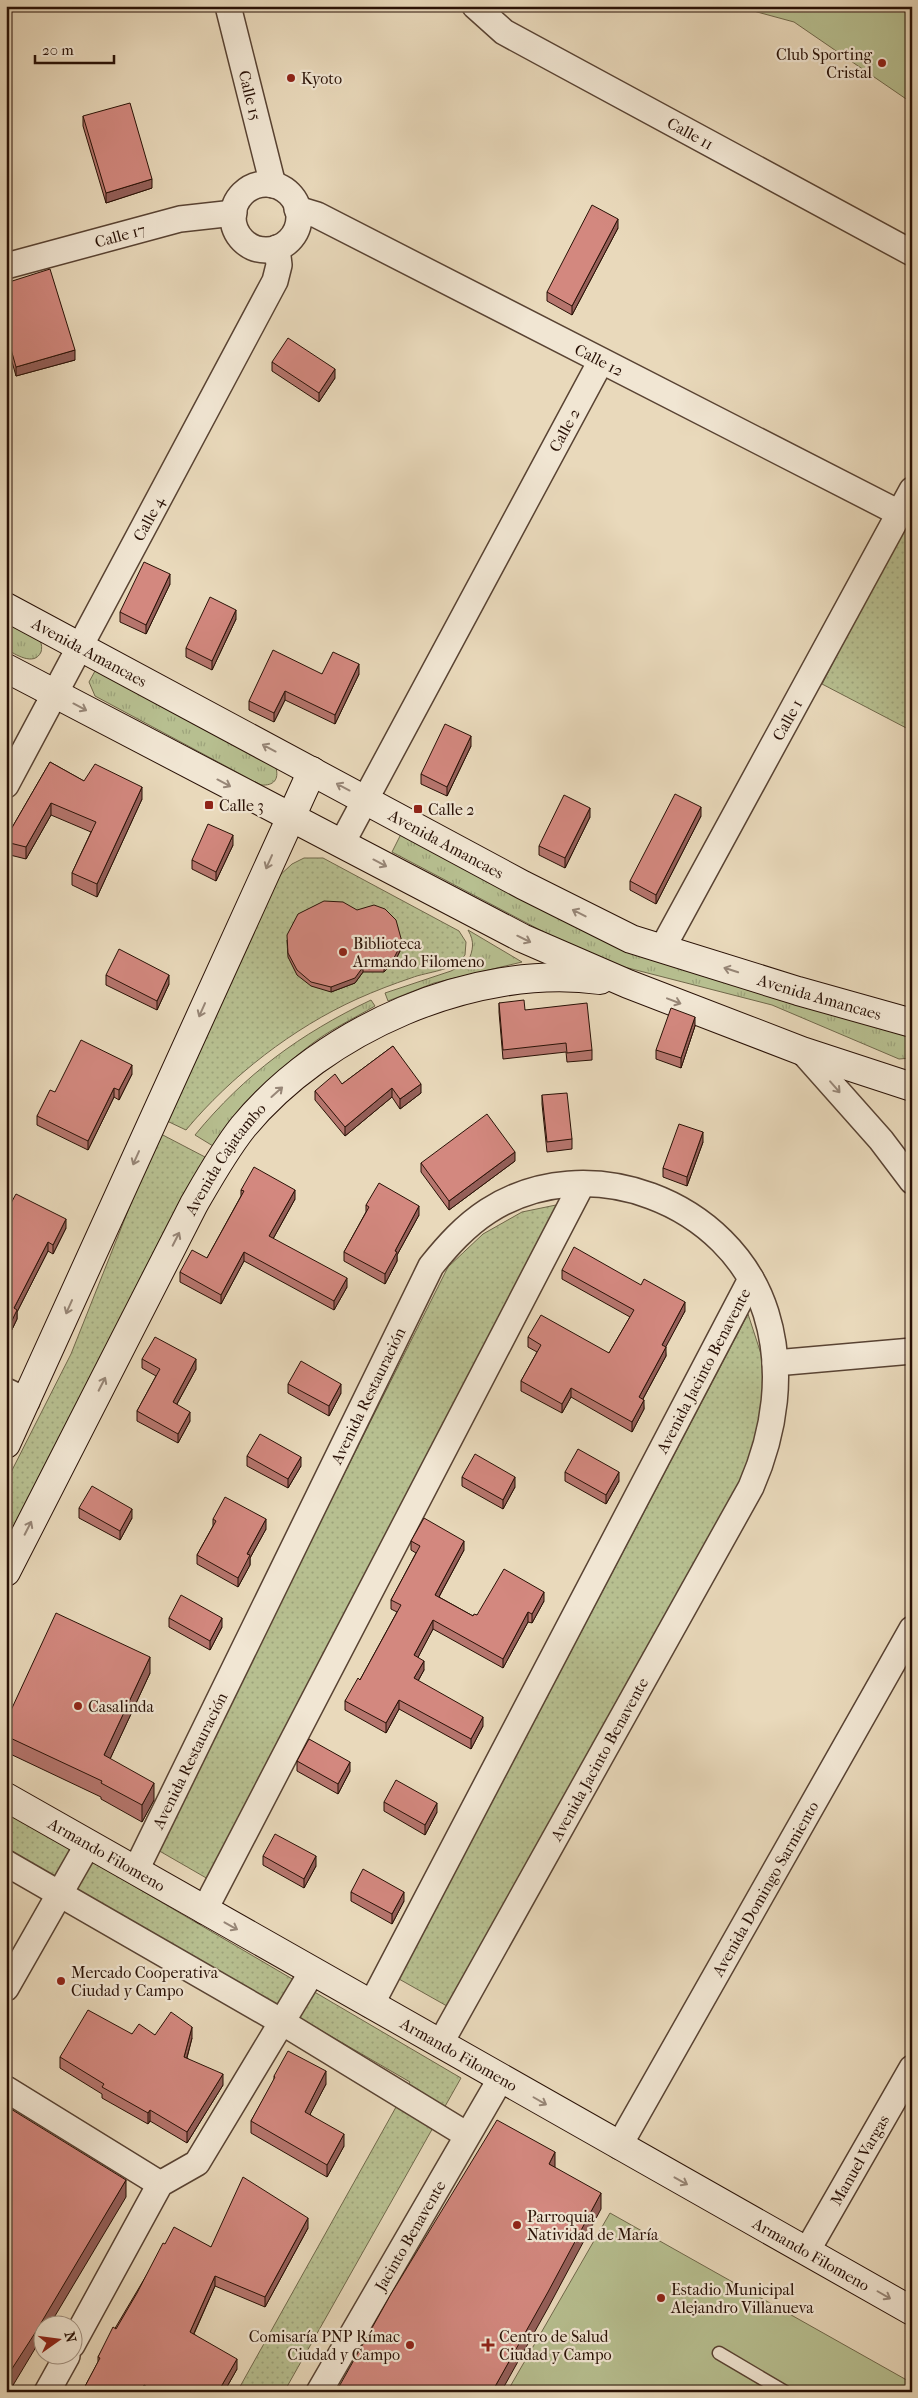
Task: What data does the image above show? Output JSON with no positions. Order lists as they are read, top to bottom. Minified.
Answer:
{"streets":{"street":["Calle 15","Calle 11","Calle 17","Calle 12","Calle 2","Calle 4","Avenida Amancaes","Calle 1","Avenida Cajatambo","Avenida Jacinto Benavente","Avenida Restauración","Armando Filomeno","Avenida Domingo Sarmiento","Manuel Vargas","Jacinto Benavente"]},"crossings":[["Calle 15","Calle 17"],["Calle 15","Calle 12"],["Calle 15","Calle 4"],["Calle 17","Calle 12"],["Calle 17","Calle 4"],["Calle 12","Calle 2"],["Calle 12","Calle 4"],["Calle 12","Calle 1"],["Calle 2","Avenida Amancaes"],["Calle 4","Avenida Amancaes"],["Avenida Amancaes","Calle 1"],["Avenida Jacinto Benavente","Avenida Restauración"],["Avenida Jacinto Benavente","Armando Filomeno"],["Avenida Restauración","Armando Filomeno"],["Armando Filomeno","Avenida Domingo Sarmiento"],["Armando Filomeno","Manuel Vargas"],["Armando Filomeno","Jacinto Benavente"]],"one_way":["Armando Filomeno"],"places":{"other":["Club Sporting Cristal","Kyoto","Biblioteca Armando Filomeno","Casalinda","Mercado Cooperativa Ciudad y Campo","Parroquia Natividad de María","Estadio Municipal Alejandro Villanueva","Comisaría PNP Rímac Ciudad y Campo"],"transit":["Calle 3","Calle 2"],"health":["Centro de Salud Ciudad y Campo"]},"scale_bar":"20 m","north":"right"}
